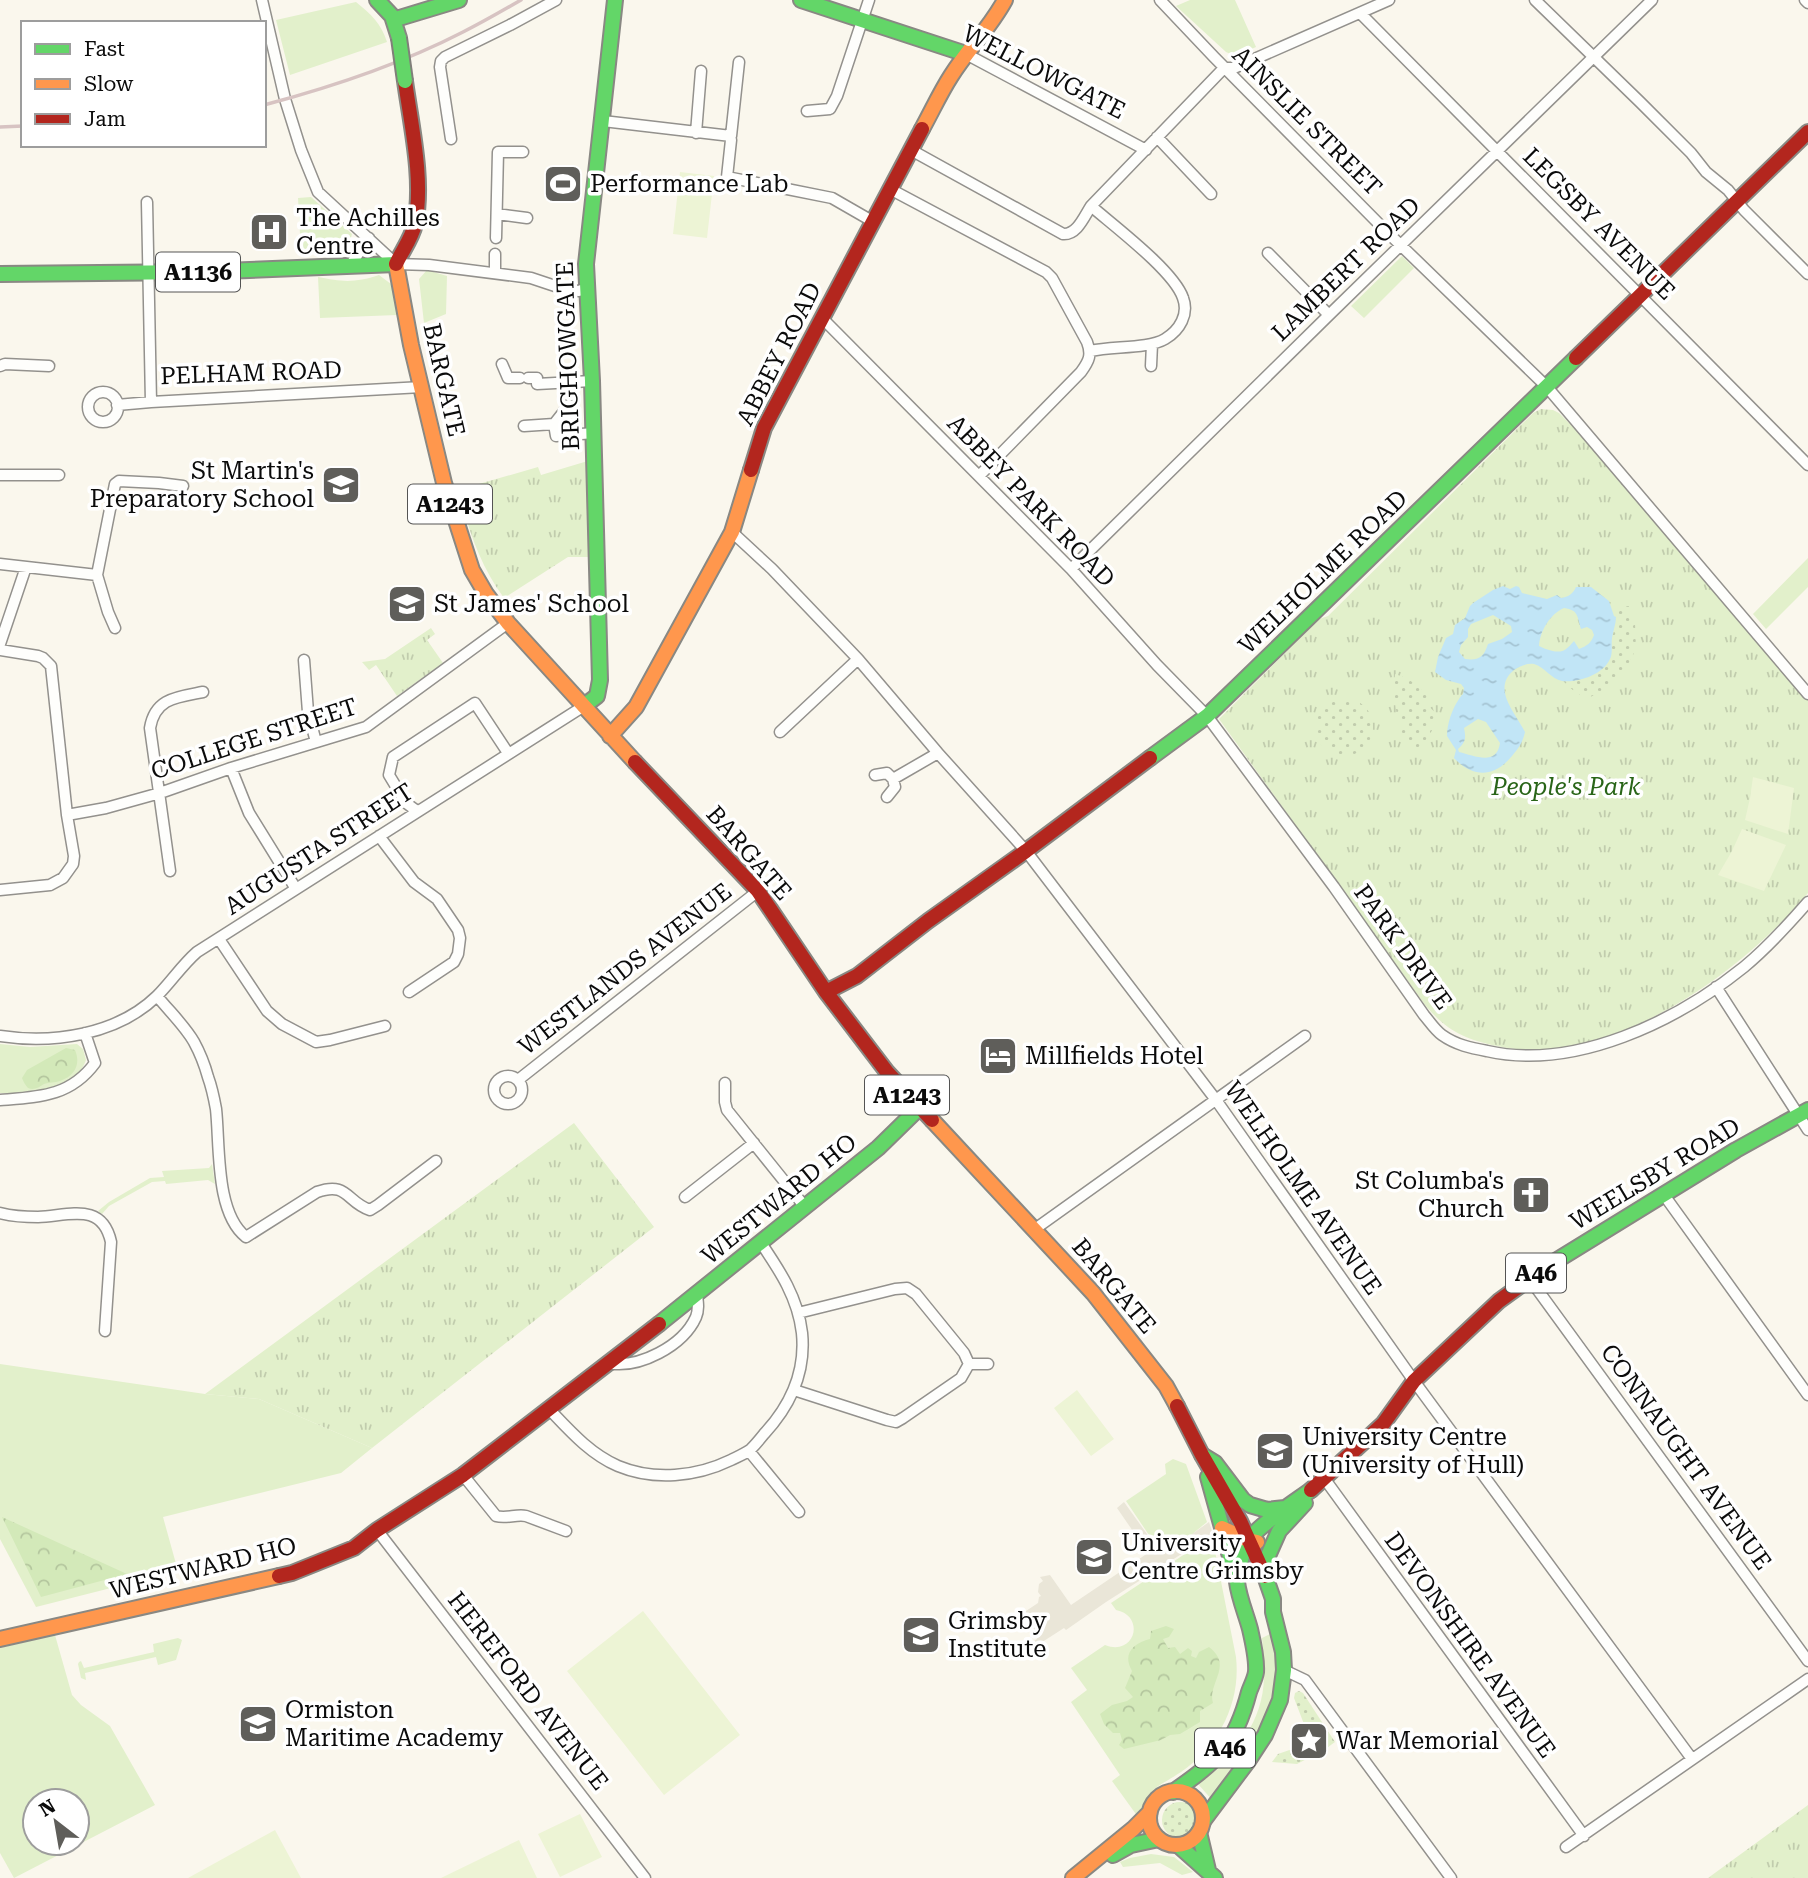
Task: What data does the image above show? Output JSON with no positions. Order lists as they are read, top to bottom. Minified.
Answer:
{"streets":{"main road":["WELLOWGATE","A1136","ABBEY ROAD","BRIGHOWGATE","BARGATE","A1243","WELHOLME ROAD","WEELSBY ROAD","WESTWARD HO","A46"],"street":["AINSLIE STREET","LEGSBY AVENUE","LAMBERT ROAD","PELHAM ROAD","ABBEY PARK ROAD","COLLEGE STREET","AUGUSTA STREET","PARK DRIVE","WESTLANDS AVENUE","WELHOLME AVENUE","CONNAUGHT AVENUE","DEVONSHIRE AVENUE","HEREFORD AVENUE"]},"crossings":[["WELLOWGATE","ABBEY ROAD"],["AINSLIE STREET","LAMBERT ROAD"],["AINSLIE STREET","WELHOLME ROAD"],["LEGSBY AVENUE","LAMBERT ROAD"],["LEGSBY AVENUE","WELHOLME ROAD"],["LAMBERT ROAD","ABBEY PARK ROAD"],["A1136","PELHAM ROAD"],["A1136","BARGATE"],["ABBEY ROAD","BARGATE"],["ABBEY ROAD","ABBEY PARK ROAD"],["ABBEY ROAD","WELHOLME AVENUE"],["BRIGHOWGATE","BARGATE"],["BRIGHOWGATE","AUGUSTA STREET"],["PELHAM ROAD","BARGATE"],["BARGATE","WELHOLME ROAD"],["BARGATE","COLLEGE STREET"],["BARGATE","AUGUSTA STREET"],["BARGATE","WESTLANDS AVENUE"],["BARGATE","WEELSBY ROAD"],["BARGATE","WESTWARD HO"],["BARGATE","A46"],["ABBEY PARK ROAD","WELHOLME ROAD"],["ABBEY PARK ROAD","PARK DRIVE"],["WELHOLME ROAD","PARK DRIVE"],["WELHOLME ROAD","WELHOLME AVENUE"],["WEELSBY ROAD","WELHOLME AVENUE"],["WEELSBY ROAD","A46"],["WEELSBY ROAD","CONNAUGHT AVENUE"],["WEELSBY ROAD","DEVONSHIRE AVENUE"],["WESTWARD HO","HEREFORD AVENUE"]],"parks":["People's Park"],"places":{"sports":["Performance Lab"],"hospital":["The Achilles Centre"],"school or university":["St Martin's Preparatory School","St James' School","University Centre (University of Hull)","University Centre Grimsby","Grimsby Institute","Ormiston Maritime Academy"],"hotel":["Millfields Hotel"],"church":["St Columba's Church"],"place":["War Memorial"]},"legend":["Fast","Slow","Jam"],"north":"top left"}
